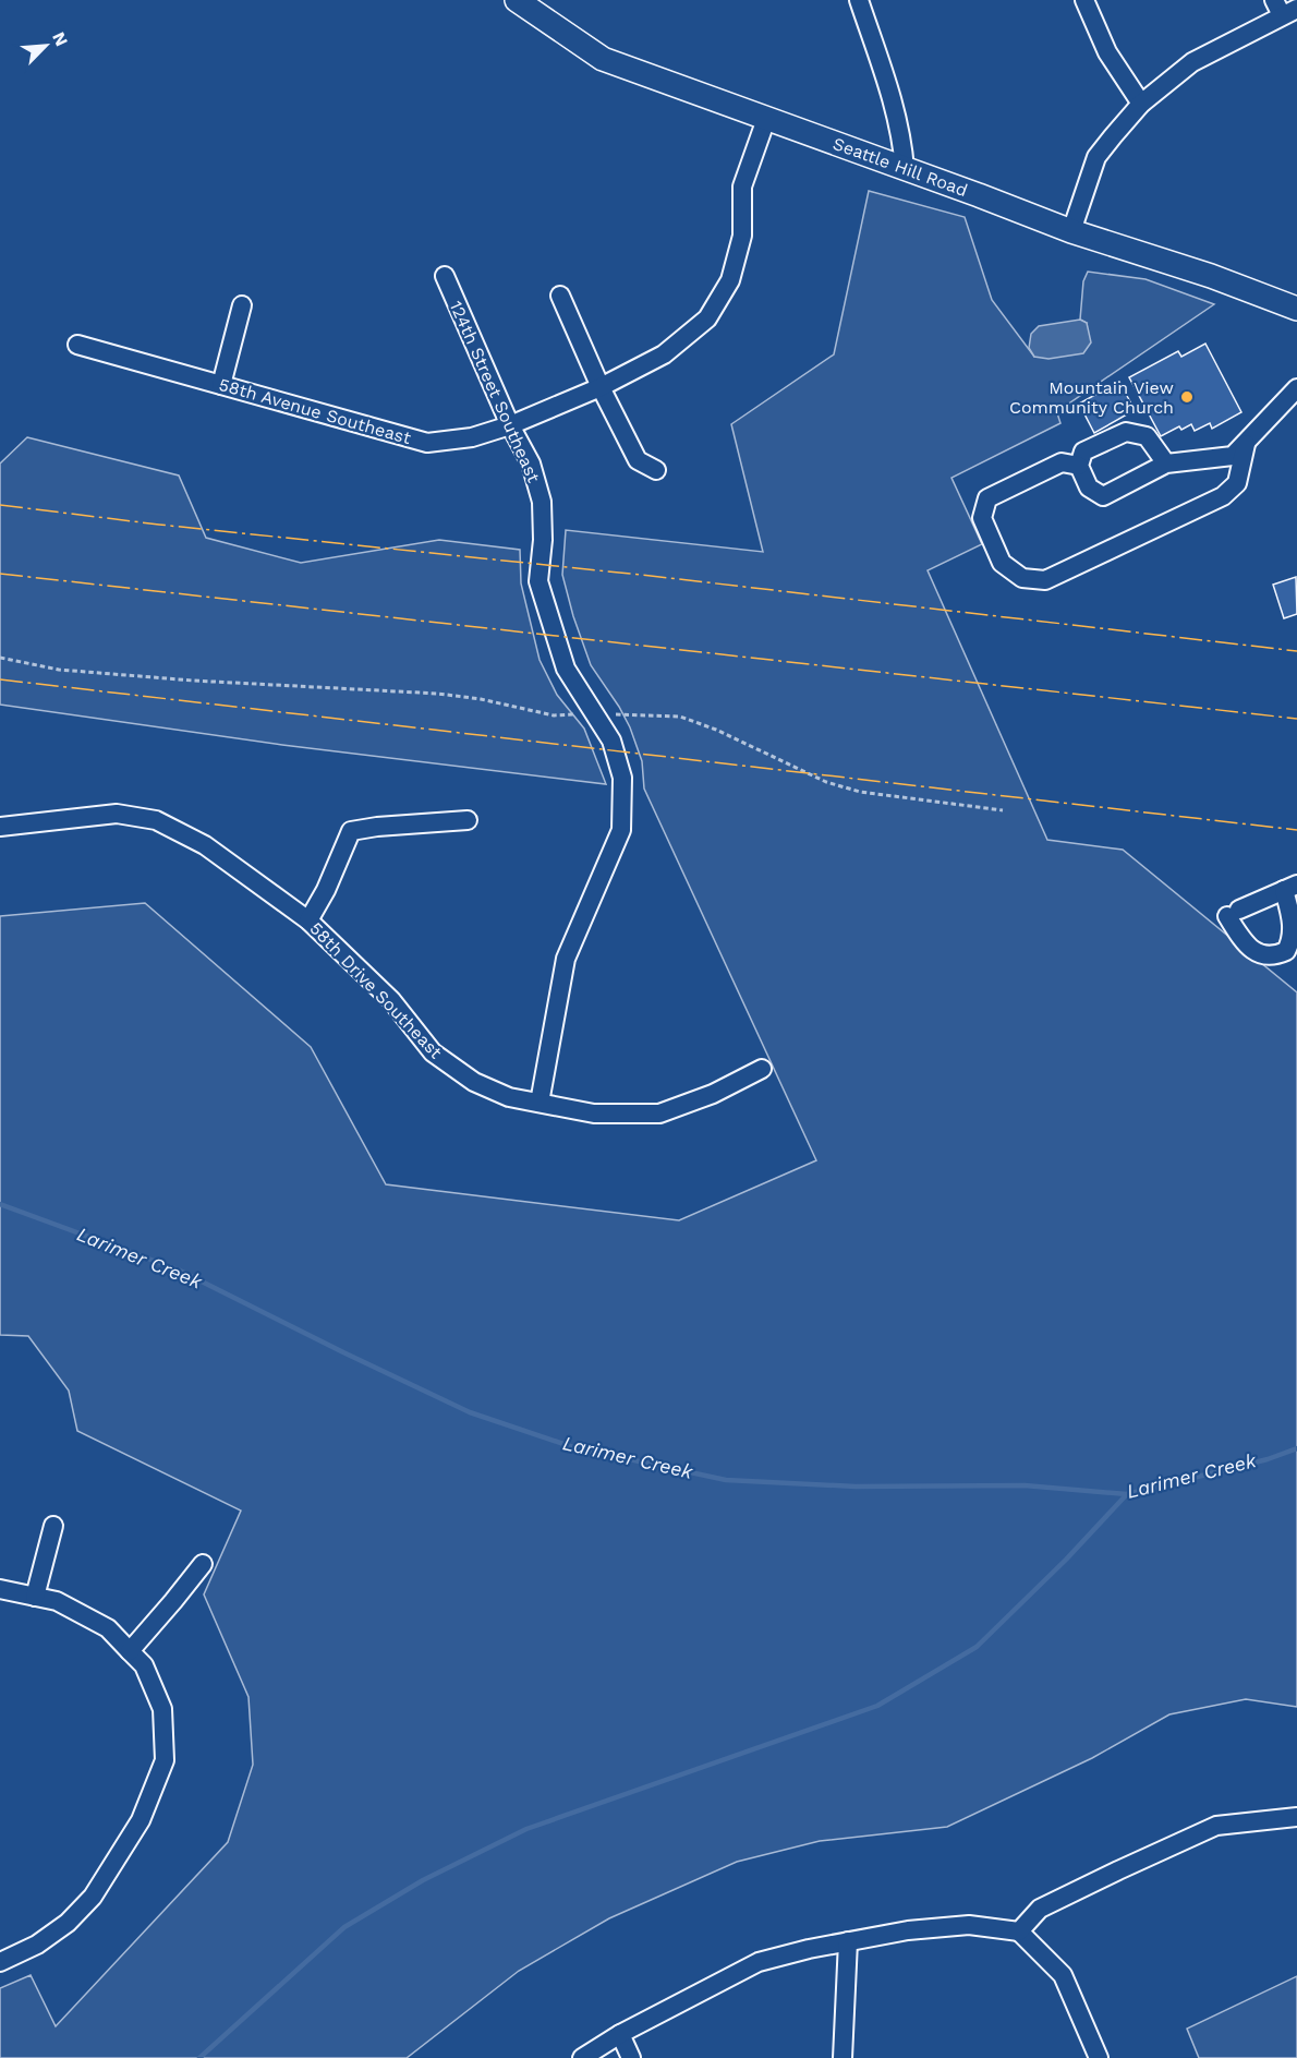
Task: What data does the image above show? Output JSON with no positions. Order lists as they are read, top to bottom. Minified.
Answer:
{"streets":{"main road":["Seattle Hill Road"],"street":["124th Street Southeast","58th Avenue Southeast","58th Drive Southeast"]},"crossings":[["Seattle Hill Road","58th Avenue Southeast"],["124th Street Southeast","58th Avenue Southeast"],["124th Street Southeast","58th Drive Southeast"]],"water":["Larimer Creek"],"places":["Mountain View Community Church"],"north":"top right"}
